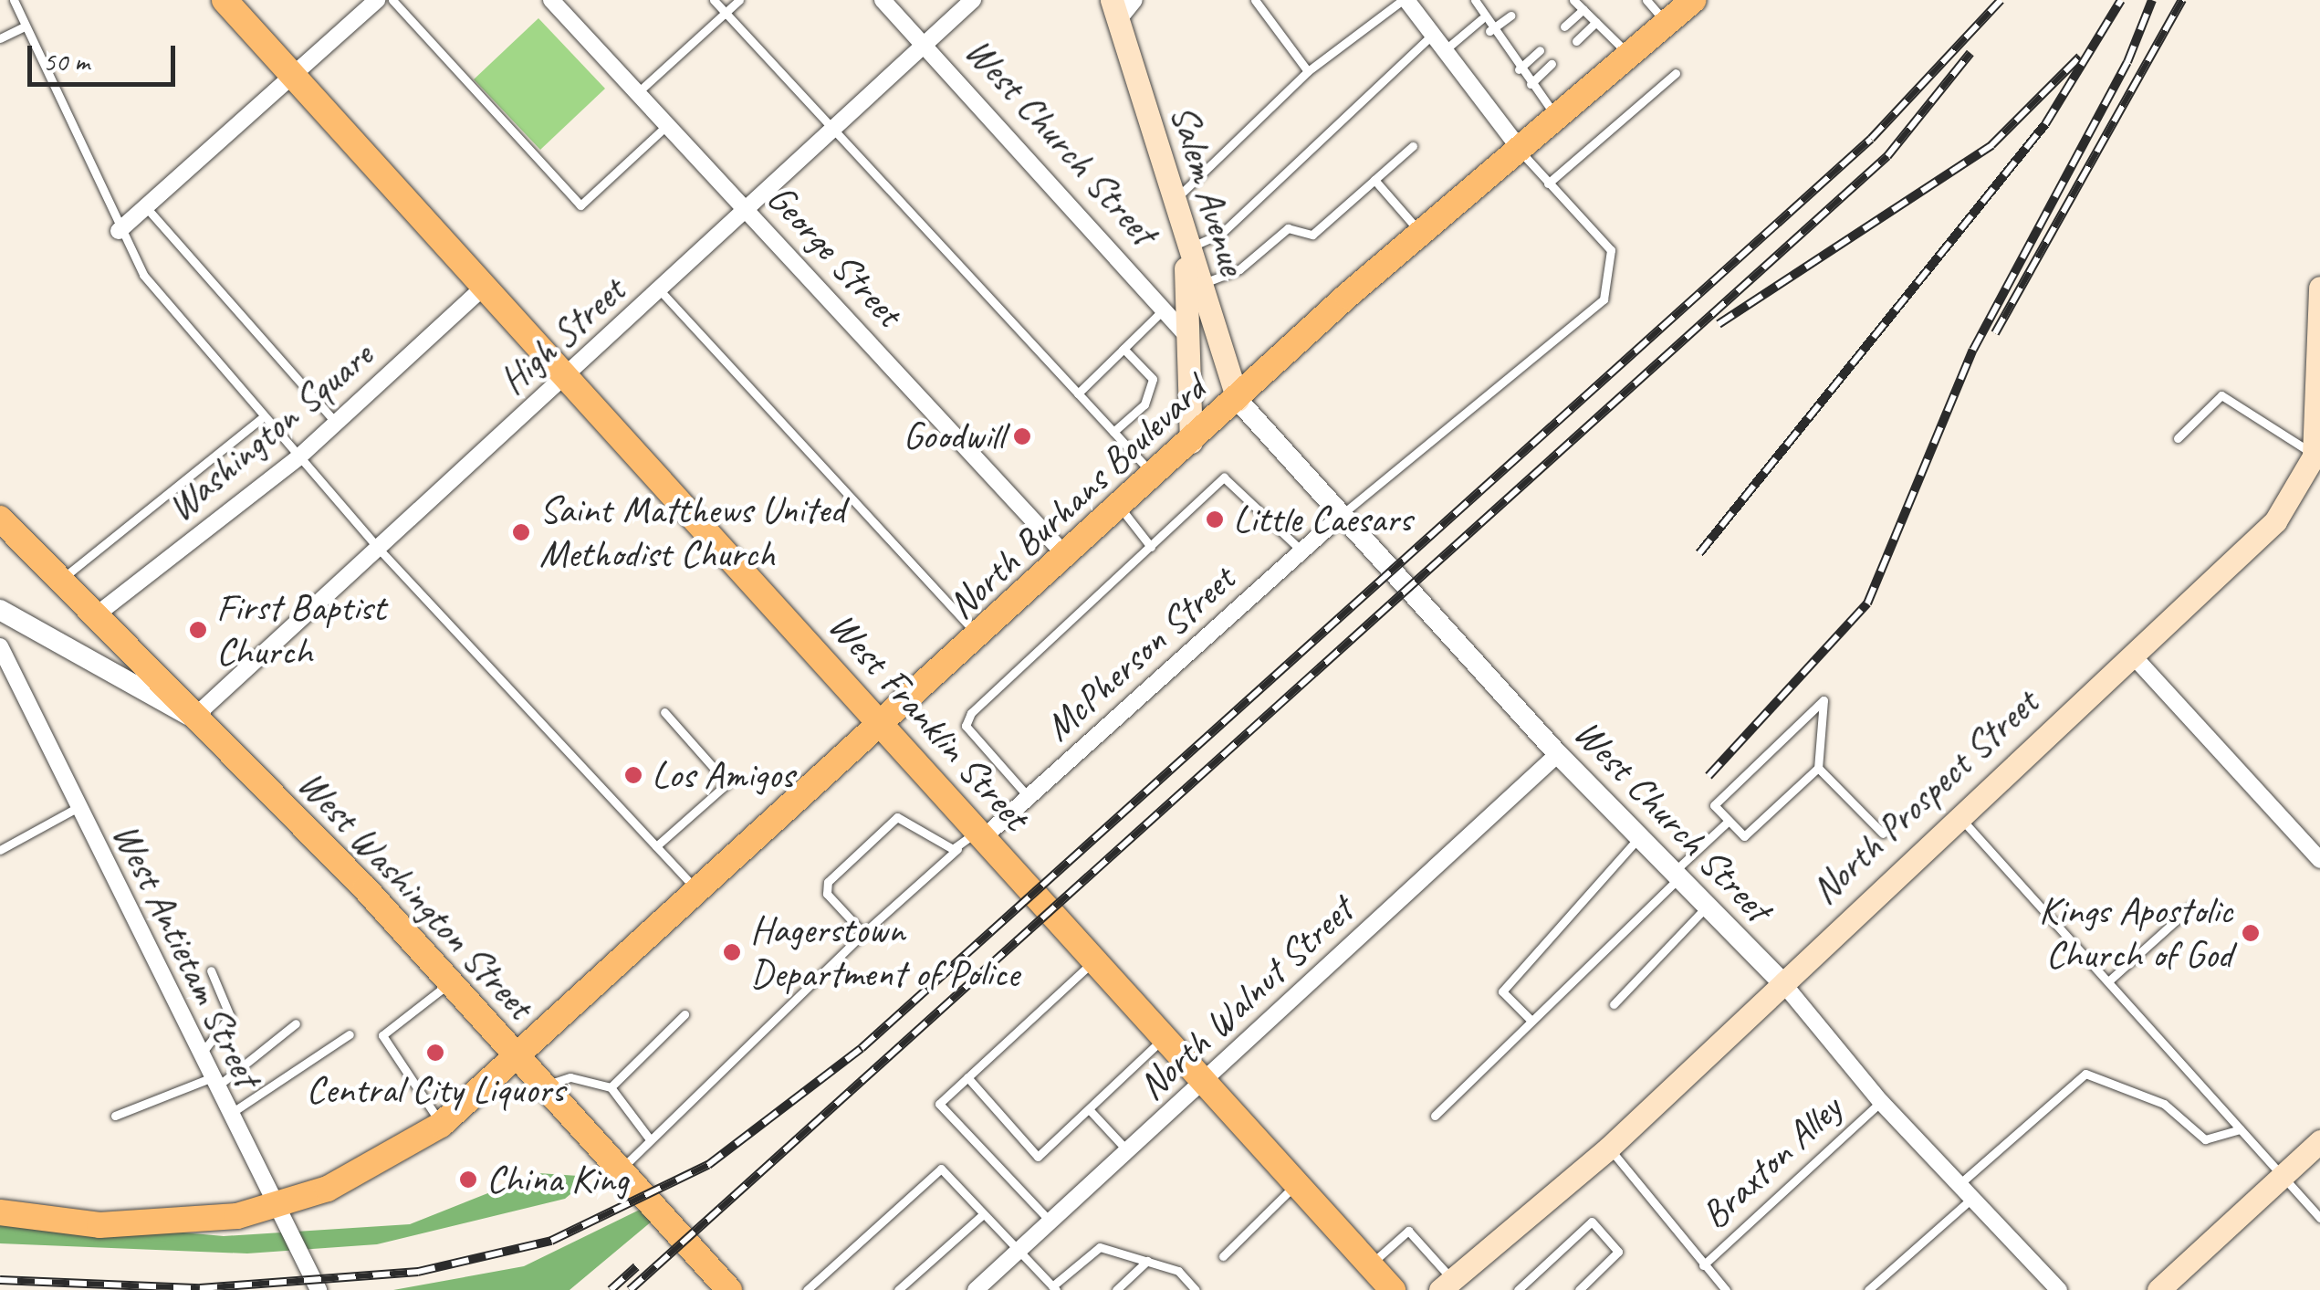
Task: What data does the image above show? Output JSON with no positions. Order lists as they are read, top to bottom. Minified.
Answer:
{"streets":{"main road":["Salem Avenue","North Burhans Boulevard","West Franklin Street","North Prospect Street","West Washington Street"],"street":["West Church Street","George Street","High Street","Washington Square","McPherson Street","West Antietam Street","North Walnut Street"],"lane":["Braxton Alley"]},"crossings":[["West Church Street","Salem Avenue"],["West Church Street","High Street"],["West Church Street","North Burhans Boulevard"],["West Church Street","McPherson Street"],["West Church Street","North Prospect Street"],["West Church Street","North Walnut Street"],["West Church Street","Braxton Alley"],["Salem Avenue","North Burhans Boulevard"],["George Street","High Street"],["George Street","North Burhans Boulevard"],["High Street","West Franklin Street"],["High Street","West Washington Street"],["Washington Square","West Franklin Street"],["North Burhans Boulevard","West Franklin Street"],["North Burhans Boulevard","West Washington Street"],["North Burhans Boulevard","West Antietam Street"],["McPherson Street","West Franklin Street"],["West Franklin Street","North Walnut Street"]],"places":["Goodwill","Little Caesars","Saint Matthews United Methodist Church","First Baptist Church","Los Amigos","Kings Apostolic Church of God","Hagerstown Department of Police","Central City Liquors","China King"],"scale_bar":"50 m"}
